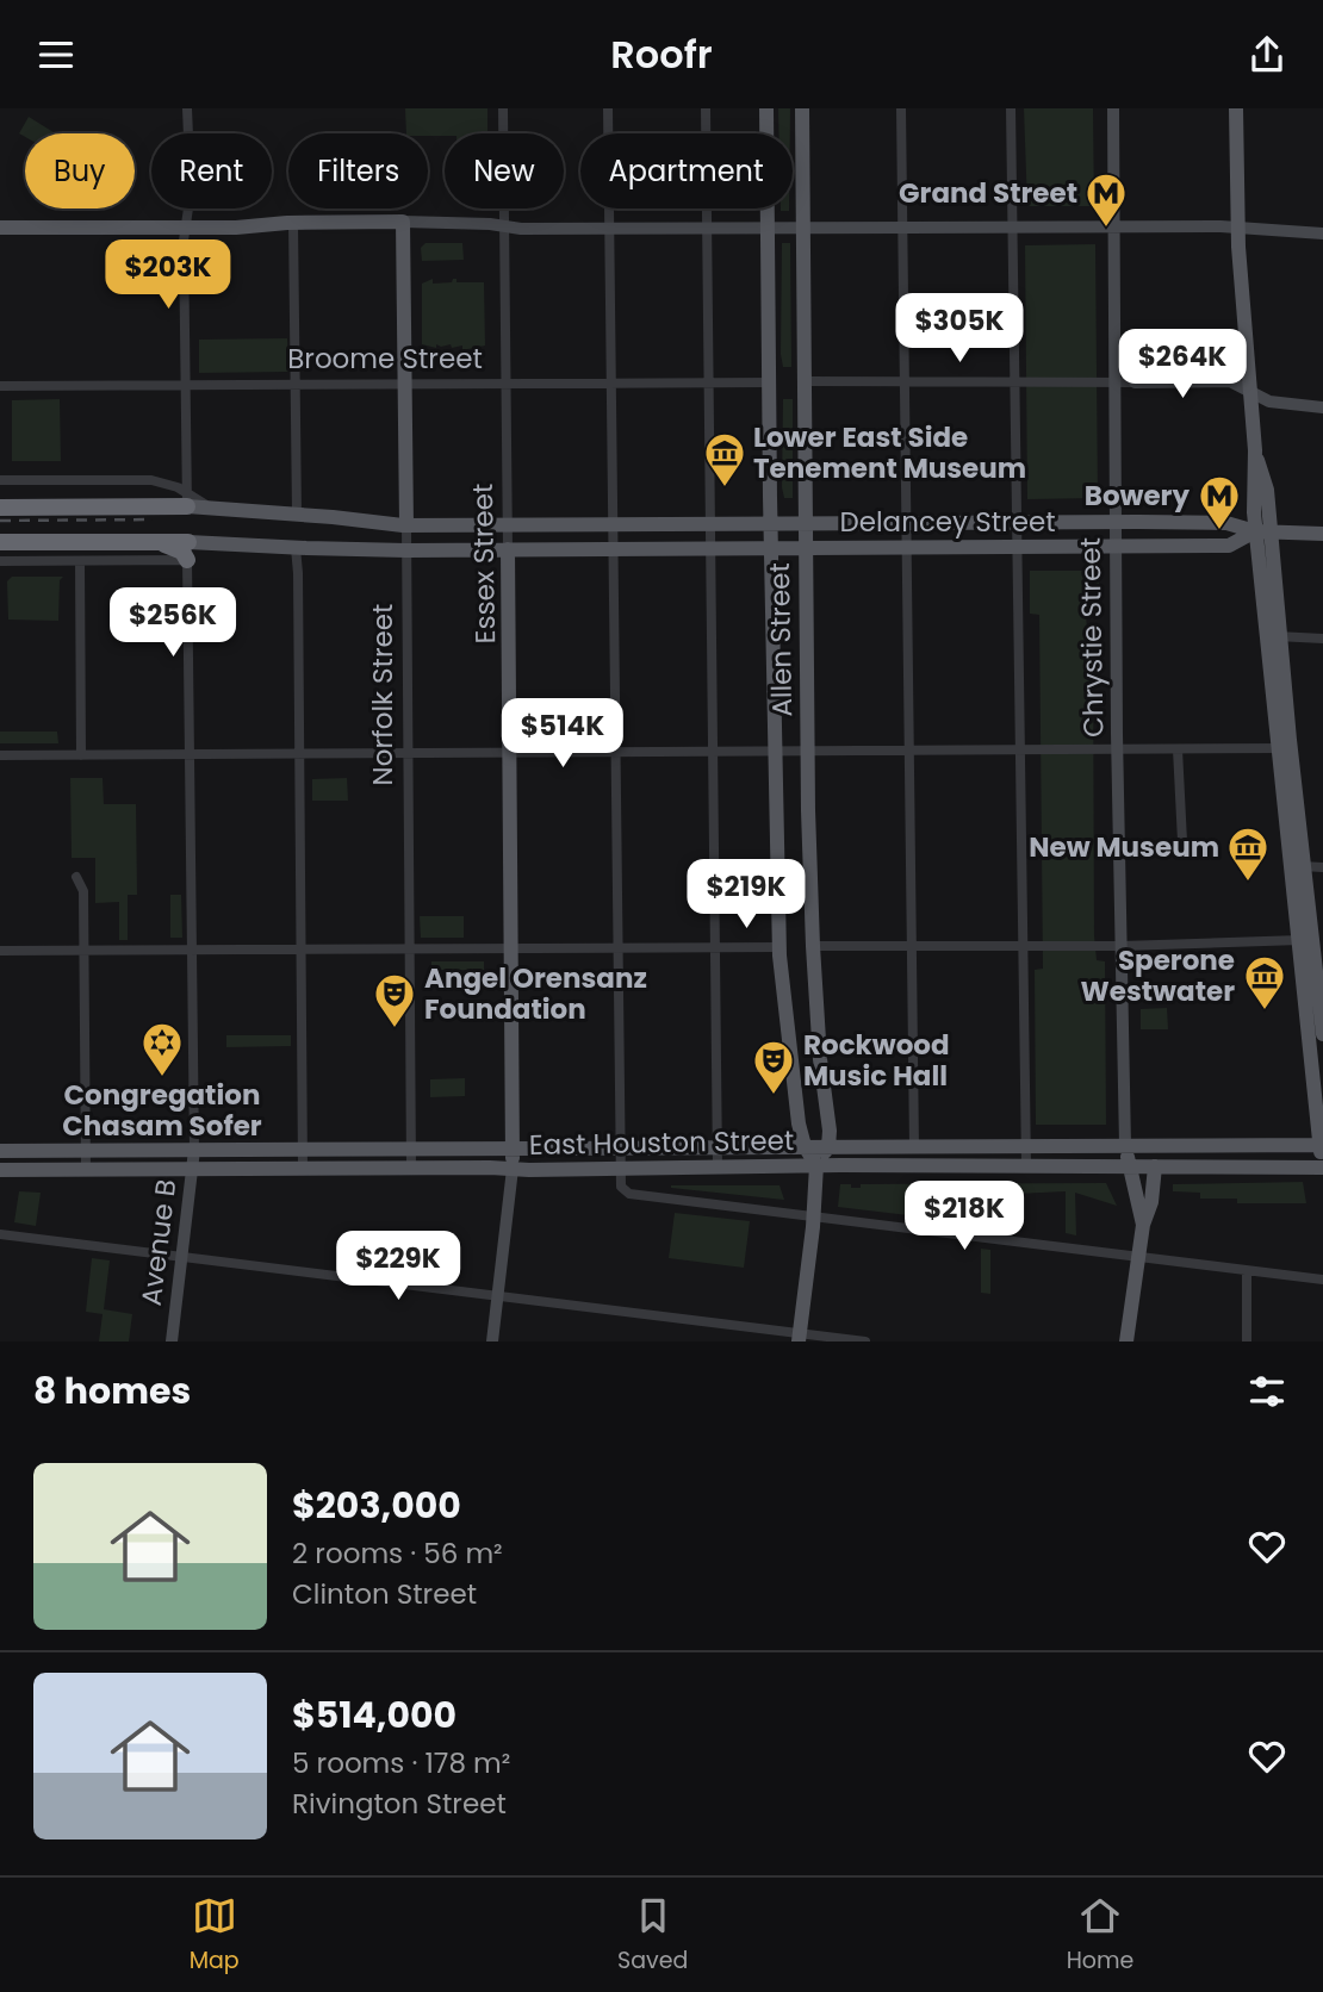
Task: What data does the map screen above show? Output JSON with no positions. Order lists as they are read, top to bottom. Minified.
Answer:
{"streets":{"main road":["Delancey Street","Essex Street","Chrystie Street","Allen Street","Norfolk Street","East Houston Street","Avenue B"],"street":["Broome Street"]},"crossings":[["Broome Street","Essex Street"],["Broome Street","Allen Street"],["Broome Street","Norfolk Street"],["Delancey Street","Essex Street"],["Delancey Street","Chrystie Street"],["Delancey Street","Allen Street"],["Delancey Street","Norfolk Street"],["Essex Street","East Houston Street"],["Chrystie Street","East Houston Street"],["Allen Street","East Houston Street"],["Norfolk Street","East Houston Street"],["East Houston Street","Avenue B"]],"places":{"metro station":["Grand Street","Bowery"],"museum":["Lower East Side Tenement Museum","New Museum","Sperone Westwater"],"theatre":["Angel Orensanz Foundation","Rockwood Music Hall"],"synagogue":["Congregation Chasam Sofer"]},"page":{"header":"Roofr","chip":["Buy","Rent","Filters","New","Apartment"],"price":["$203K","$305K","$264K","$256K","$514K","$219K","$218K","$229K"],"heading":"8 homes","list":[{"name":"$203,000","note":"2 rooms · 56 m² · Clinton Street"},{"name":"$514,000","note":"5 rooms · 178 m² · Rivington Street"}],"tabs":["Map","Saved","Home"]}}
